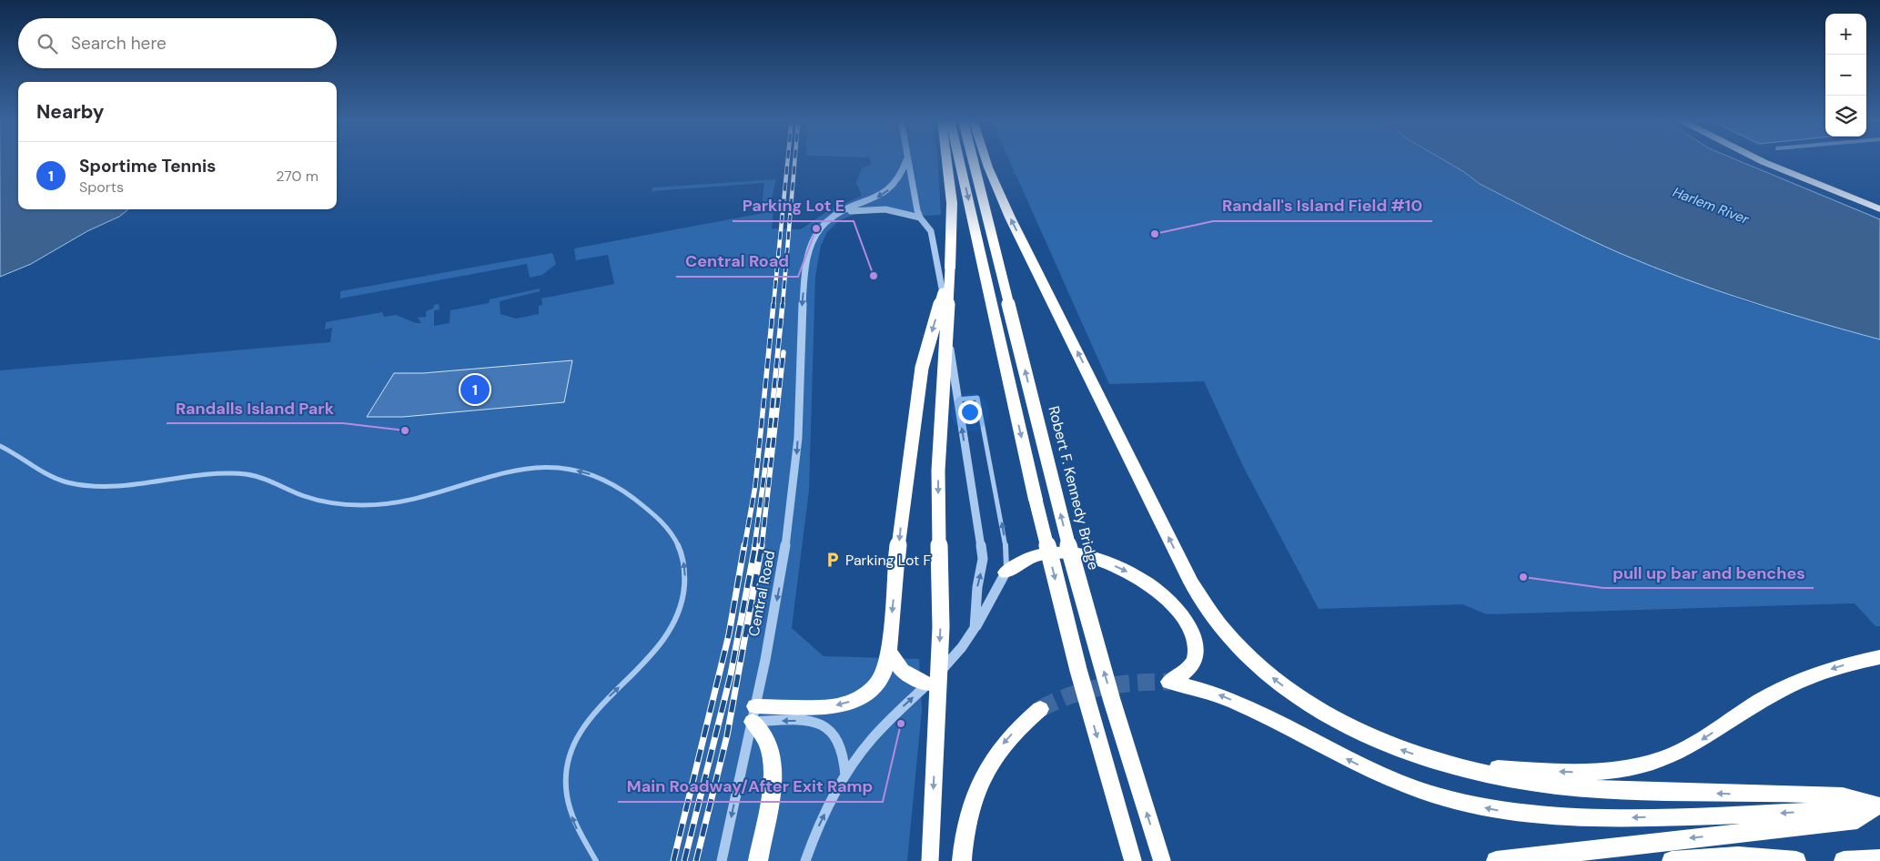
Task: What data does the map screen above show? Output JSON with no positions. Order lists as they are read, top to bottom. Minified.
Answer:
{"streets":{"highway":["Robert F. Kennedy Bridge"],"street":["Central Road"]},"water":["Harlem River"],"places":{"other":["Central Road","Randall's Island Field #10","Parking Lot E","Randalls Island Park","pull up bar and benches","Main Roadway/After Exit Ramp"],"parking":["Parking Lot F"]},"page":{"map_buttons":["+","−"],"search":"Search here","heading":"Nearby","list":[{"mark":"1","name":"Sportime Tennis","note":"Sports","value":"270 m"}],"pins":"1"}}
